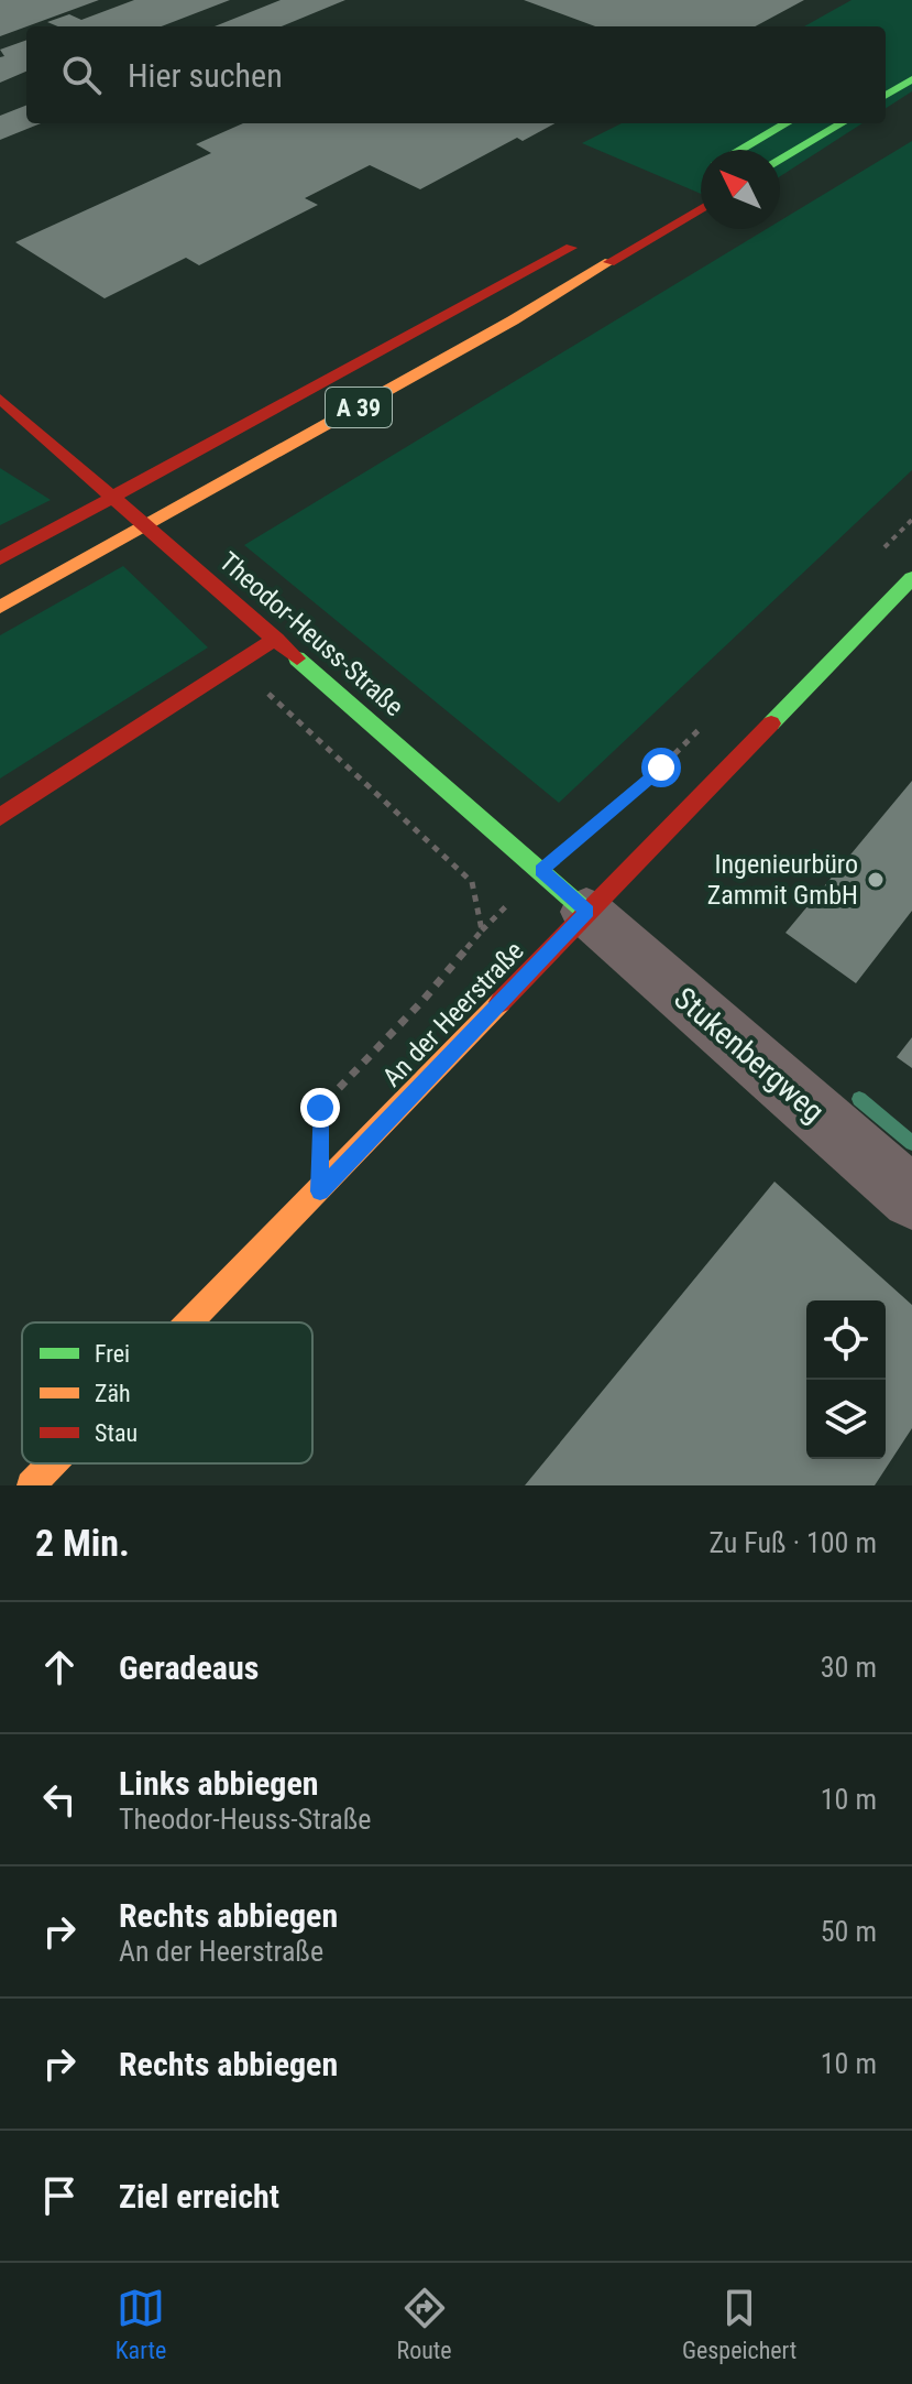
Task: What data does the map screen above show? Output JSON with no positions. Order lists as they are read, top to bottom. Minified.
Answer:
{"streets":{"main road":["A 39","Theodor-Heuss-Straße","An der Heerstraße"],"street":["Stukenbergweg"]},"crossings":[["Theodor-Heuss-Straße","An der Heerstraße"],["Theodor-Heuss-Straße","Stukenbergweg"],["An der Heerstraße","Stukenbergweg"]],"places":["Ingenieurbüro Zammit GmbH"],"legend":["Frei","Zäh","Stau"],"north":"top left","page":{"search":"Hier suchen","heading":["2 Min.","Zu Fuß · 100 m"],"list":[["Geradeaus","30 m"],["Links abbiegen","Theodor-Heuss-Straße","10 m"],["Rechts abbiegen","An der Heerstraße","50 m"],["Rechts abbiegen","10 m"],"Ziel erreicht"],"nav":["Karte","Route","Gespeichert"]}}
